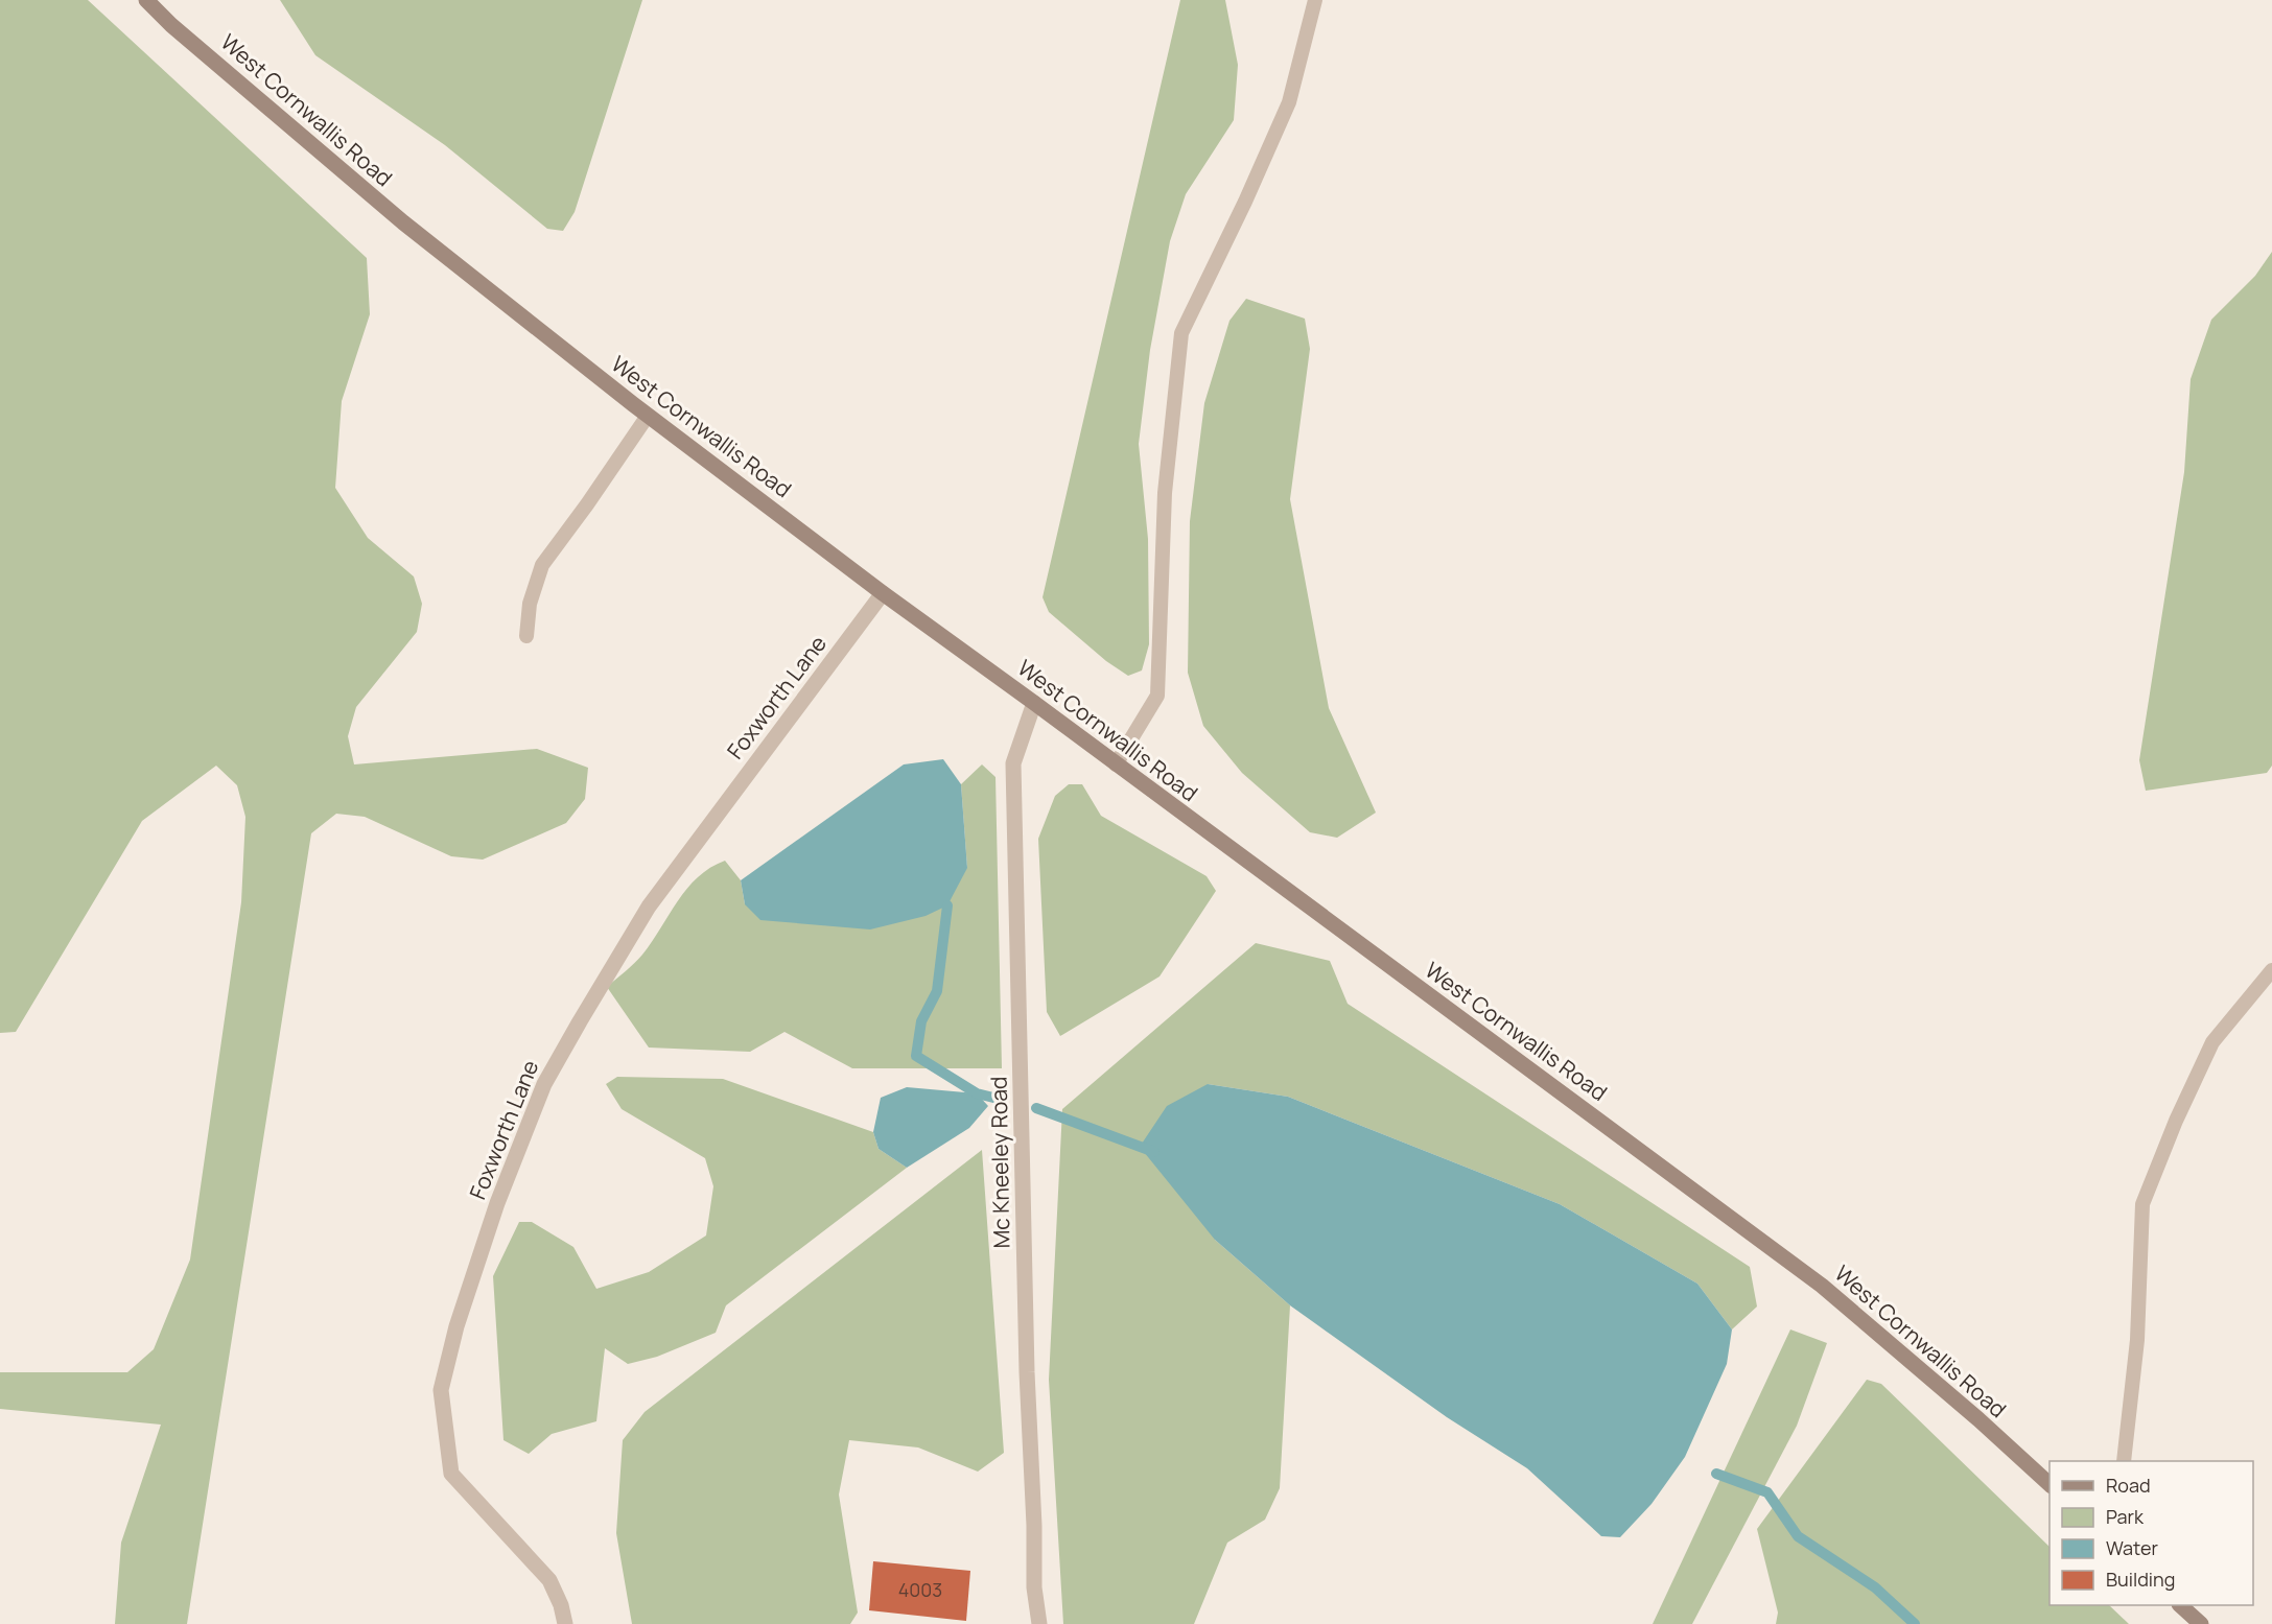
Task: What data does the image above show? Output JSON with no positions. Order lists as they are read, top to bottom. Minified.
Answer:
{"streets":{"street":["West Cornwallis Road","Foxworth Lane","Mc Kneeley Road"]},"crossings":[["West Cornwallis Road","Foxworth Lane"],["West Cornwallis Road","Mc Kneeley Road"]],"house_numbers":["4003"],"legend":["Road","Park","Water","Building"]}
